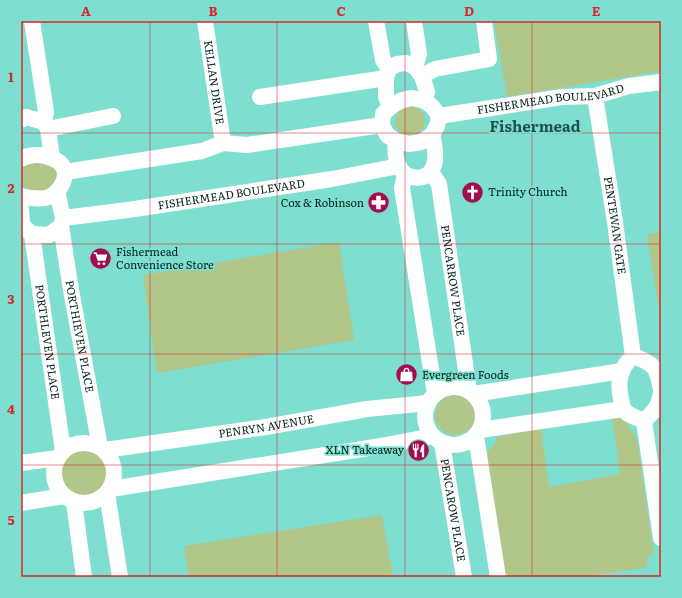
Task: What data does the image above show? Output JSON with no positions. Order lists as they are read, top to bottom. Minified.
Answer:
{"streets":{"street":["KELLAN DRIVE","FISHERMEAD BOULEVARD","PENTEWAN GATE","PENCARROW PLACE","PORTHIEVEN PLACE","PORTHLEVEN PLACE","PENRYN AVENUE","PENCAROW PLACE"]},"crossings":[["FISHERMEAD BOULEVARD","PENTEWAN GATE"],["FISHERMEAD BOULEVARD","PENCARROW PLACE"],["FISHERMEAD BOULEVARD","PORTHIEVEN PLACE"],["PENCARROW PLACE","PENRYN AVENUE"],["PENCARROW PLACE","PENCAROW PLACE"],["PORTHIEVEN PLACE","PORTHLEVEN PLACE"],["PORTHIEVEN PLACE","PENRYN AVENUE"],["PORTHLEVEN PLACE","PENRYN AVENUE"],["PENRYN AVENUE","PENCAROW PLACE"]],"districts":["Fishermead"],"places":{"church":["Trinity Church"],"pharmacy":["Cox & Robinson"],"supermarket":["Fishermead Convenience Store"],"shop":["Evergreen Foods"],"restaurant":["XLN Takeaway"]},"grid":{"columns":["A","B","C","D","E"],"rows":["1","2","3","4","5"]}}
